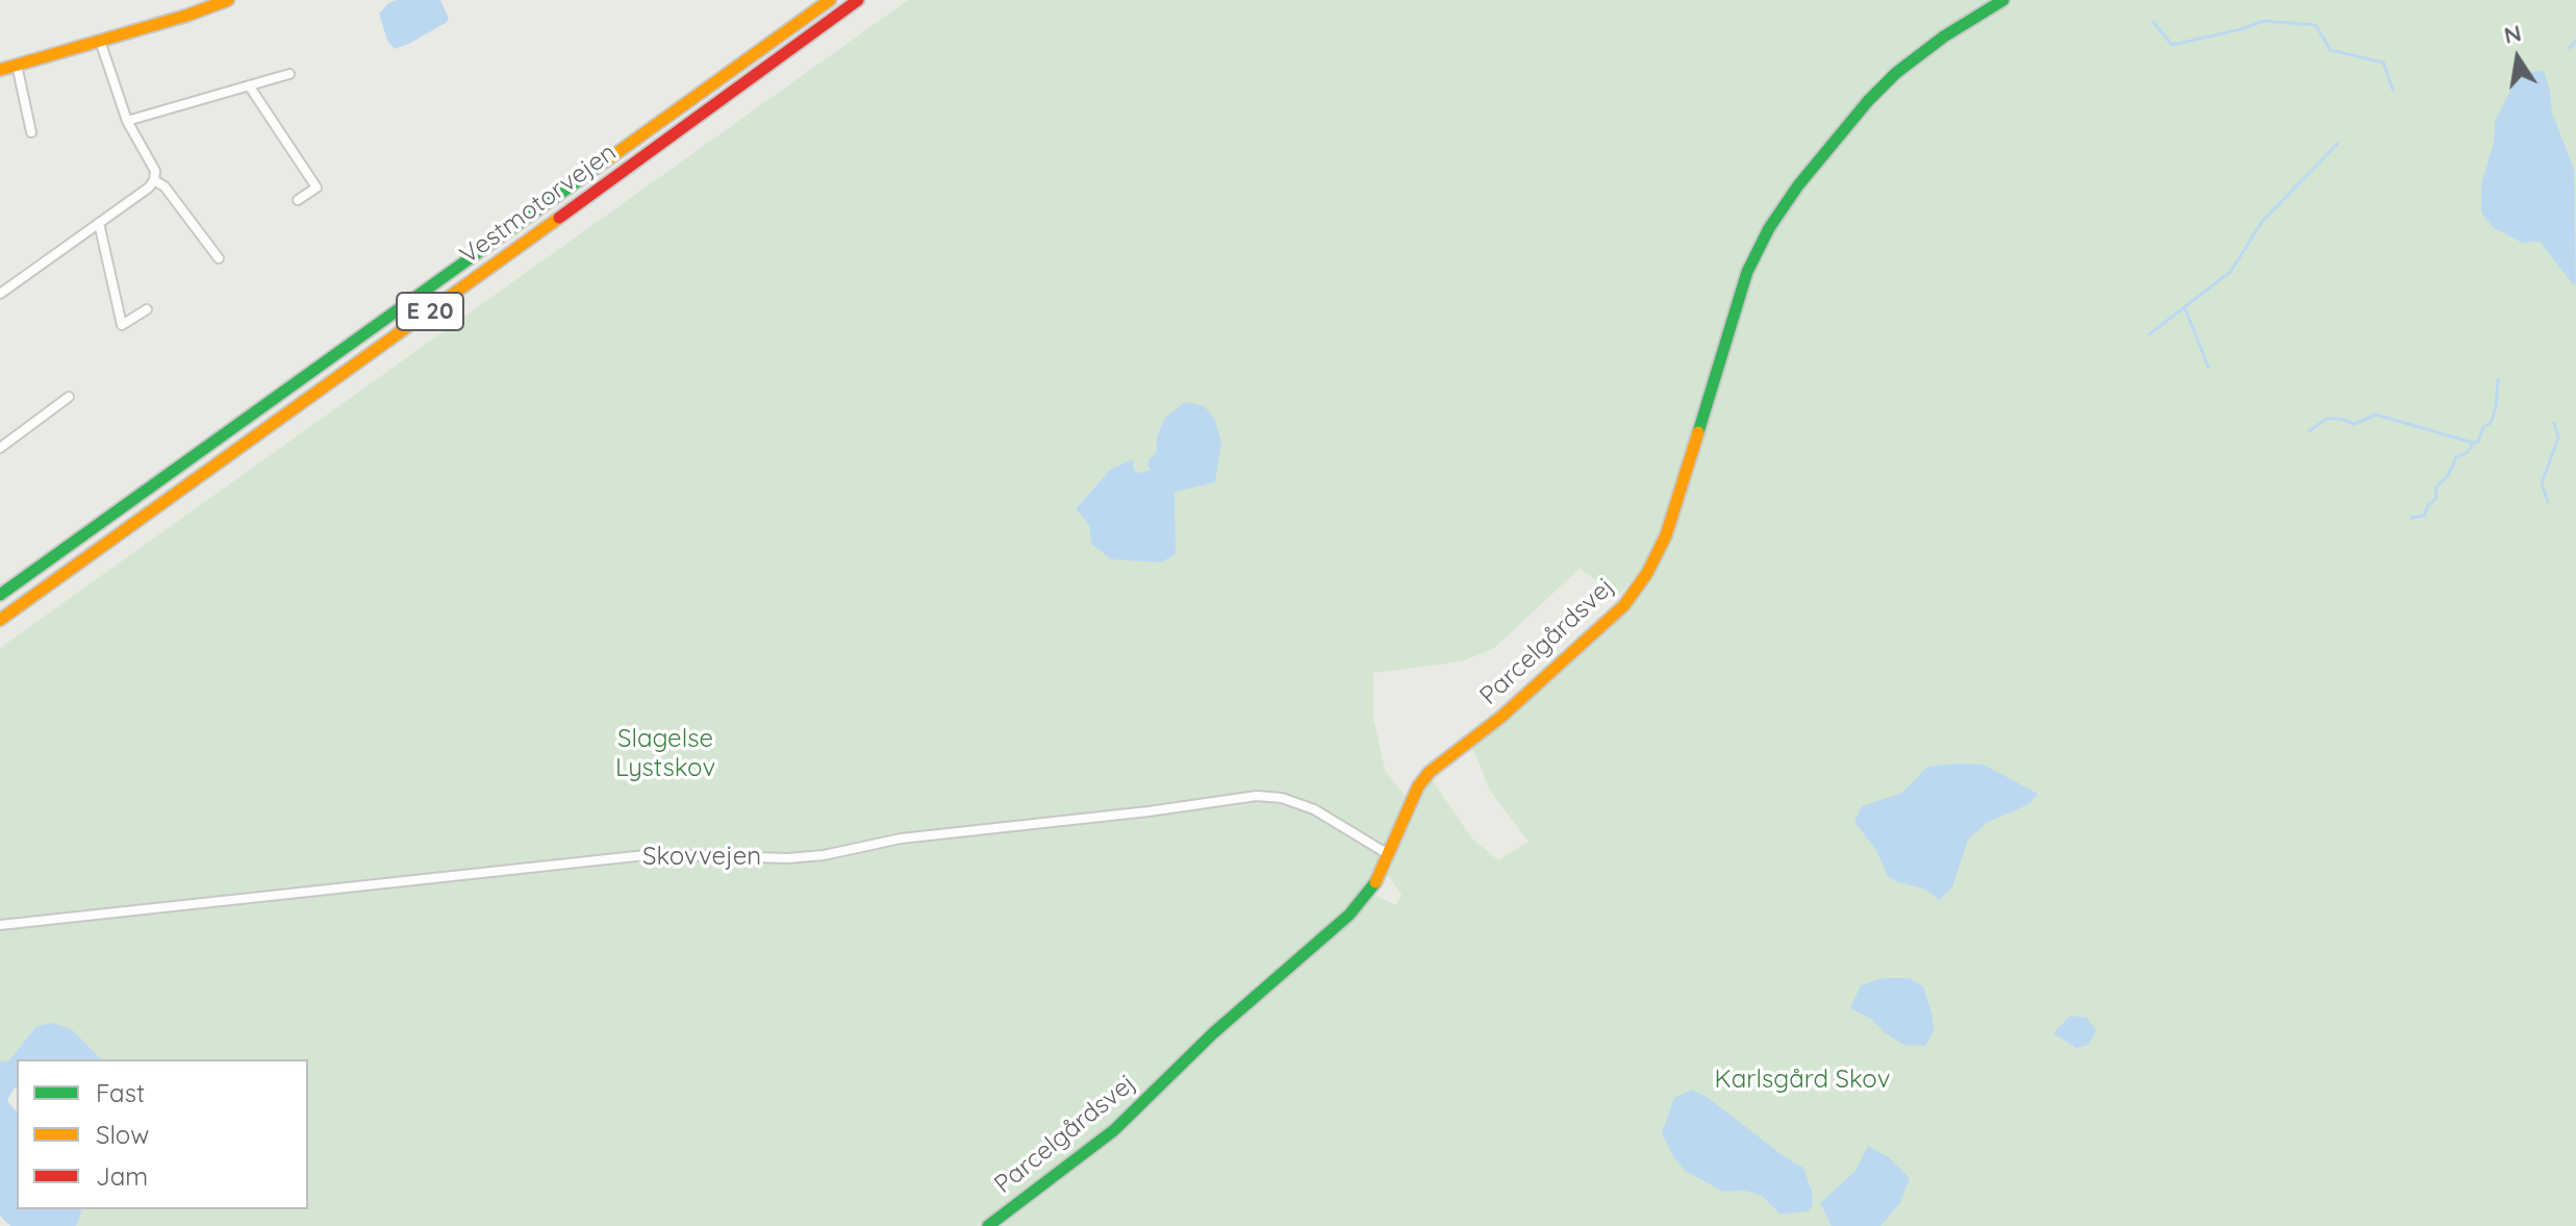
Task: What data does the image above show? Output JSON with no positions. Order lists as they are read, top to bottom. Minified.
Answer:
{"streets":{"main road":["Vestmotorvejen","E 20","Parcelgårdsvej"],"street":["Skovvejen"]},"crossings":[["Parcelgårdsvej","Skovvejen"]],"parks":["Slagelse Lystskov","Karlsgård Skov"],"legend":["Fast","Slow","Jam"],"north":"top"}
